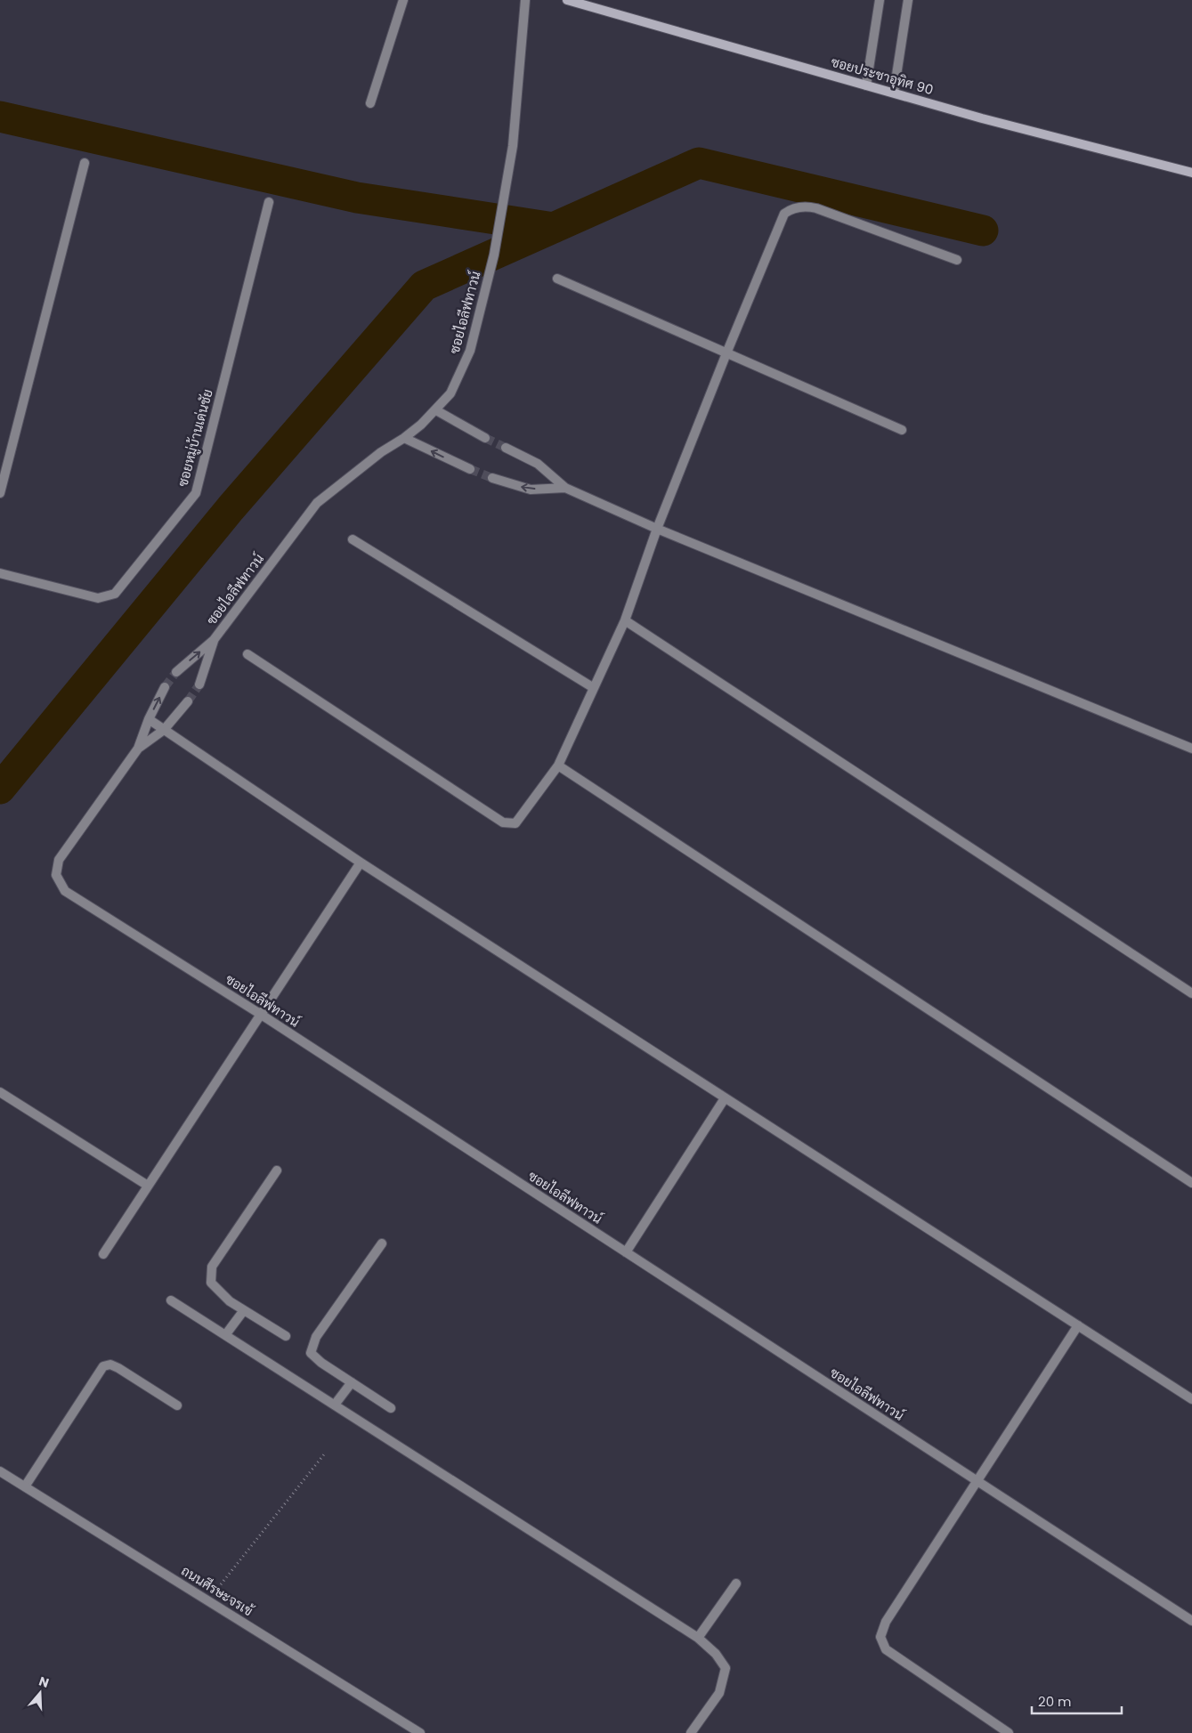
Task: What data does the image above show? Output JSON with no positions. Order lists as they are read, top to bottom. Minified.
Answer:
{"streets":{"street":["ซอยประชาอุทิศ 90","ซอยไอลีฟทาวน์","ซอยหมู่บ้านเด่นชัย","ถนนศีรษะจรเข้"]},"scale_bar":"20 m","north":"top"}
